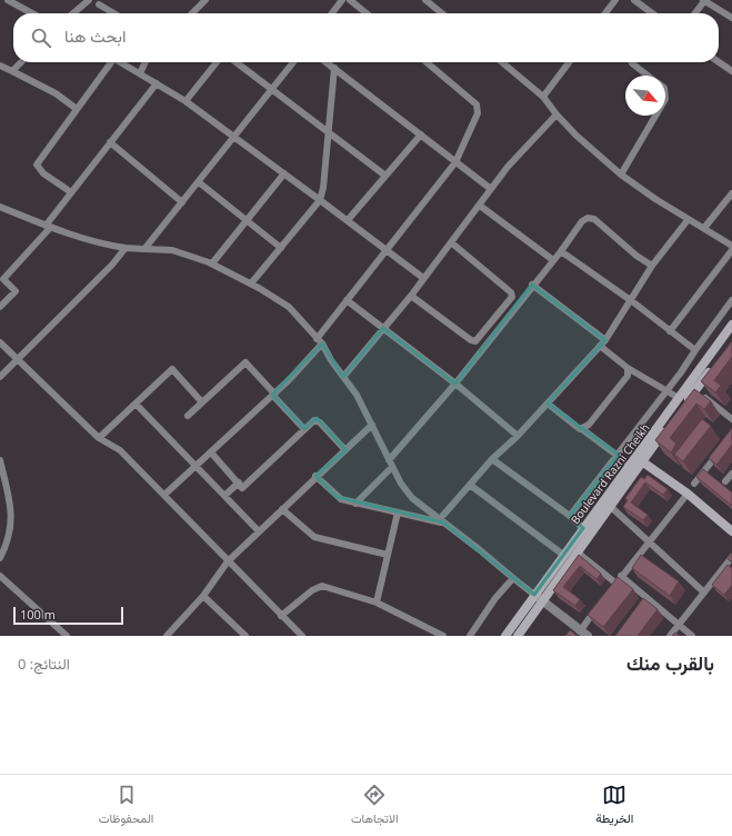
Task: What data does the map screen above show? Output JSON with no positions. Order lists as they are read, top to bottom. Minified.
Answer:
{"streets":{"main road":["Boulevard Razni Cheikh"]},"scale_bar":"100 m","north":"bottom right","page":{"search":"ابحث هنا","scale":"100 m","heading":["بالقرب منك","النتائج: 0"],"nav":["الخريطة","الاتجاهات","المحفوظات"]}}
